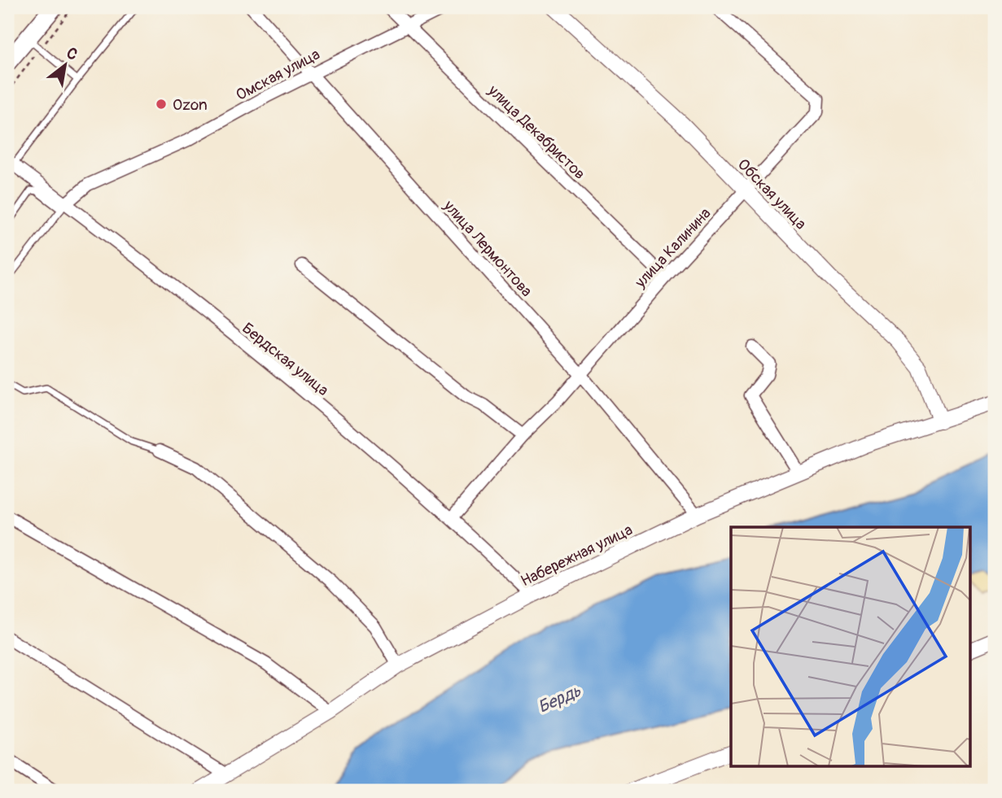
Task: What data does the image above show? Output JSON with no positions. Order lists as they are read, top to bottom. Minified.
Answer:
{"streets":{"street":["Омская улица","улица Декабристов","Обская улица","улица Калинина","улица Лермонтова","Бердская улица","Набережная улица"]},"crossings":[["Омская улица","улица Декабристов"],["Омская улица","улица Лермонтова"],["Омская улица","Бердская улица"],["улица Декабристов","улица Калинина"],["Обская улица","улица Калинина"],["Обская улица","Набережная улица"],["улица Калинина","улица Лермонтова"],["улица Калинина","Бердская улица"],["улица Лермонтова","Набережная улица"],["Бердская улица","Набережная улица"]],"water":["Бердь"],"places":["Ozon"],"north":"top right"}
